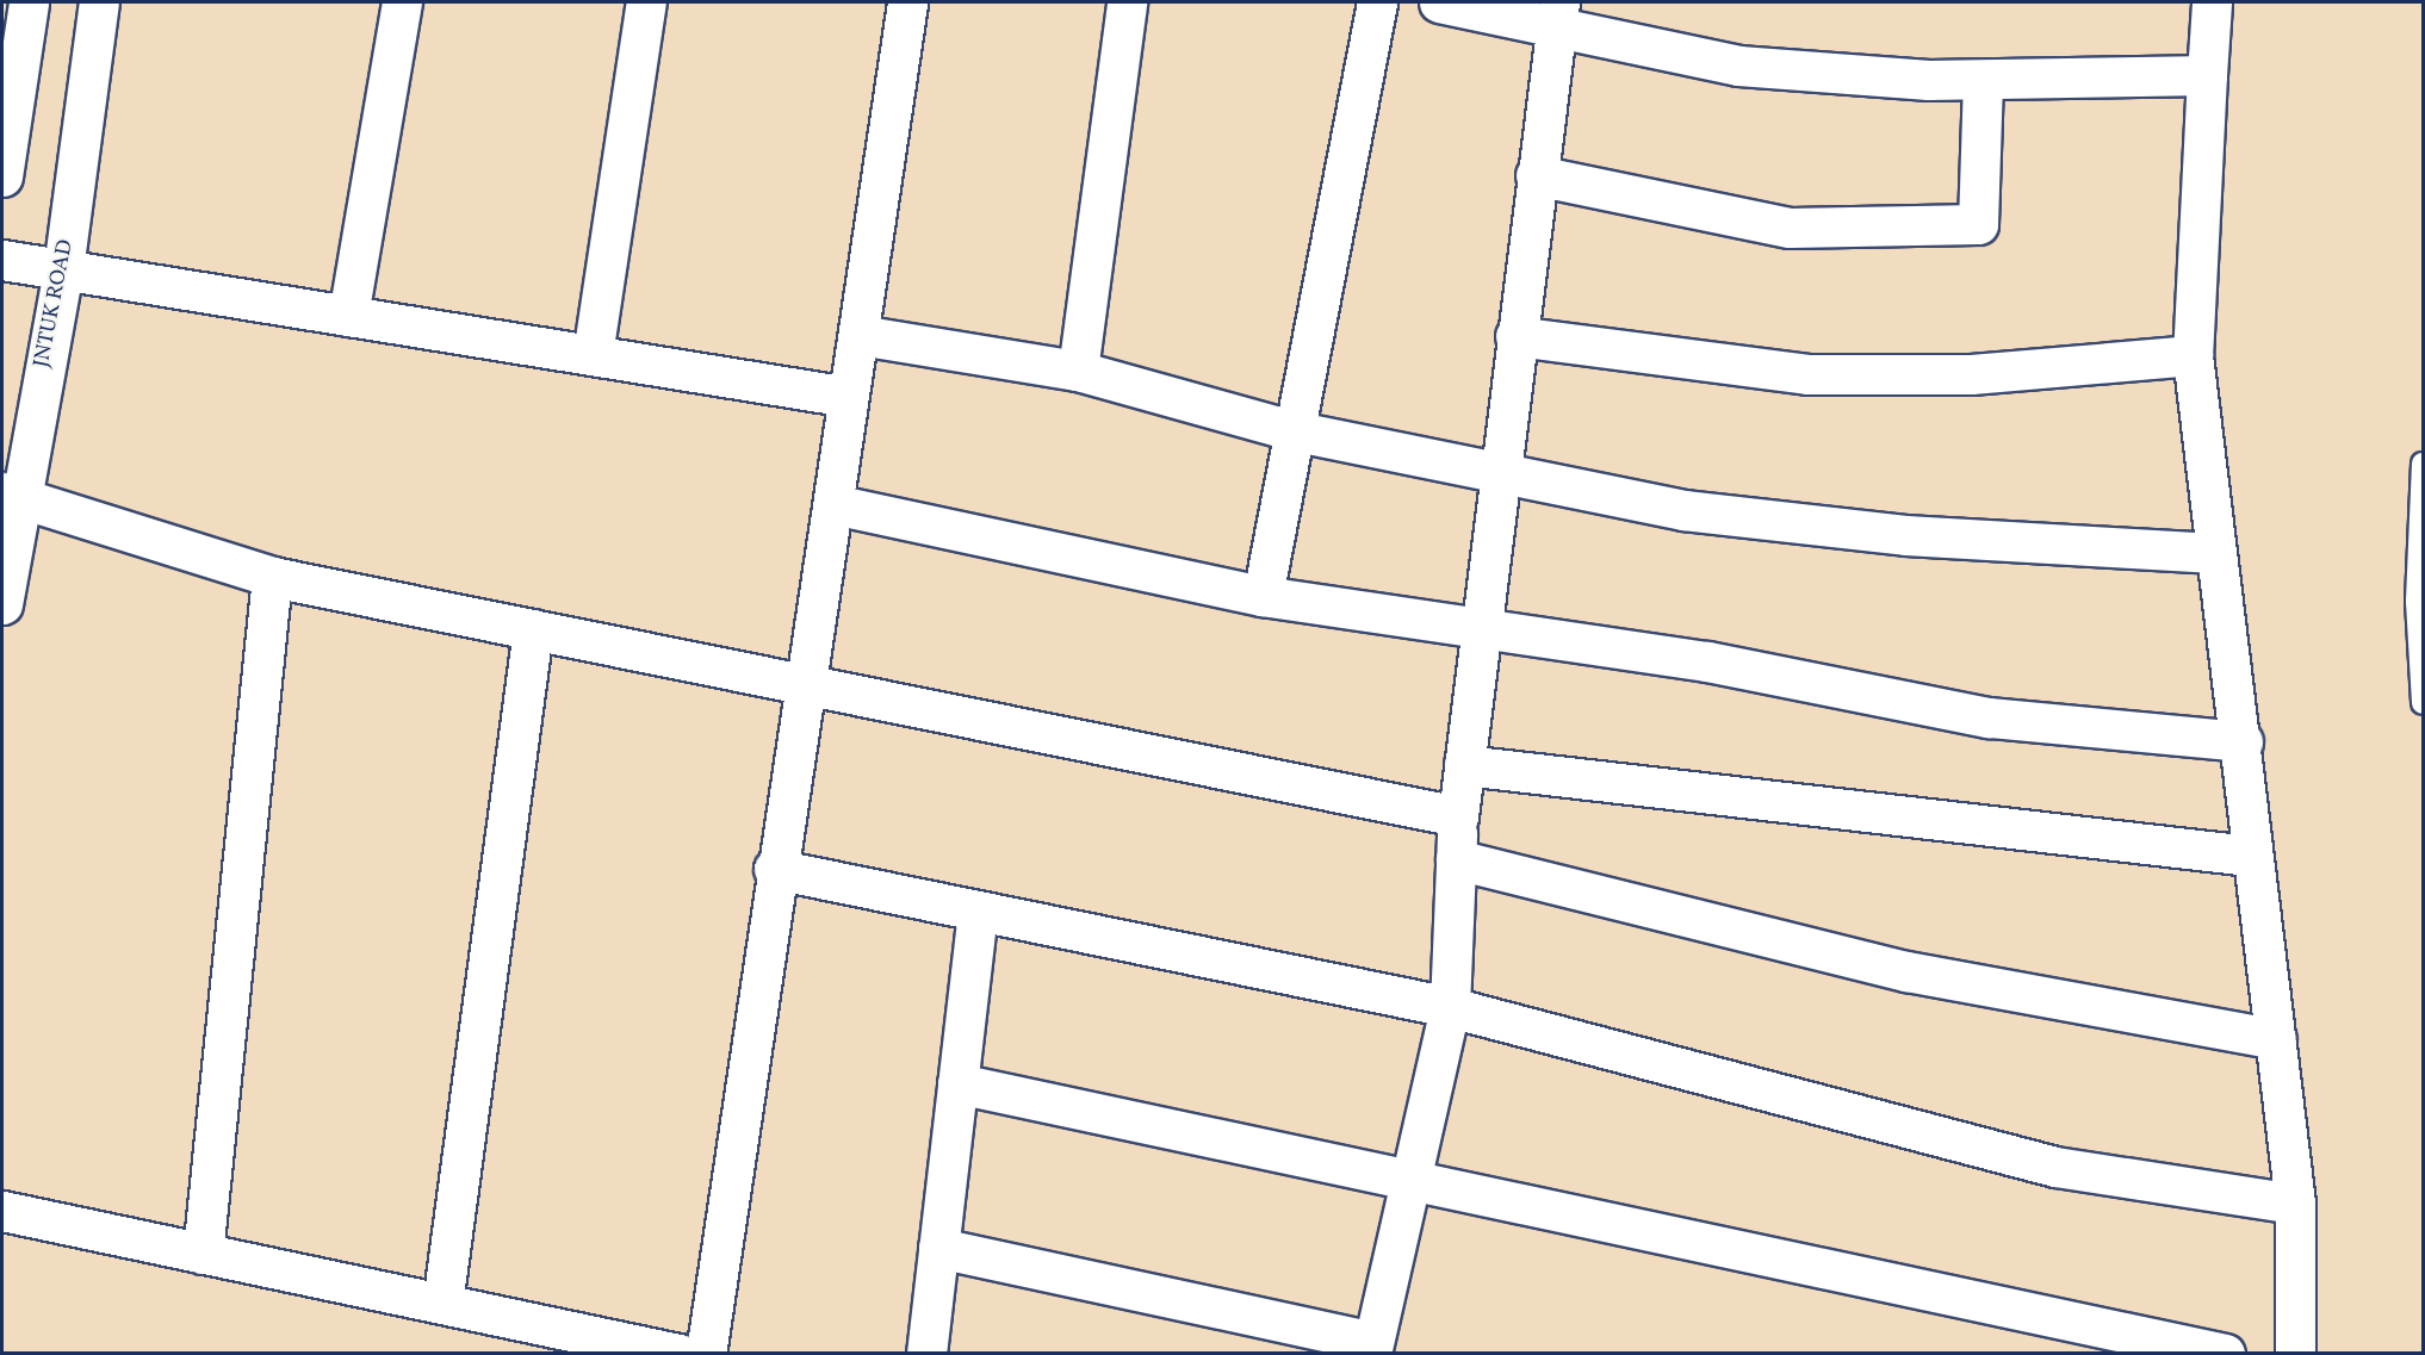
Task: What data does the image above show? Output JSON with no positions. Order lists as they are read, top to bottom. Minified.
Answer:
{"streets":{"street":["JNTUK ROAD"]}}
